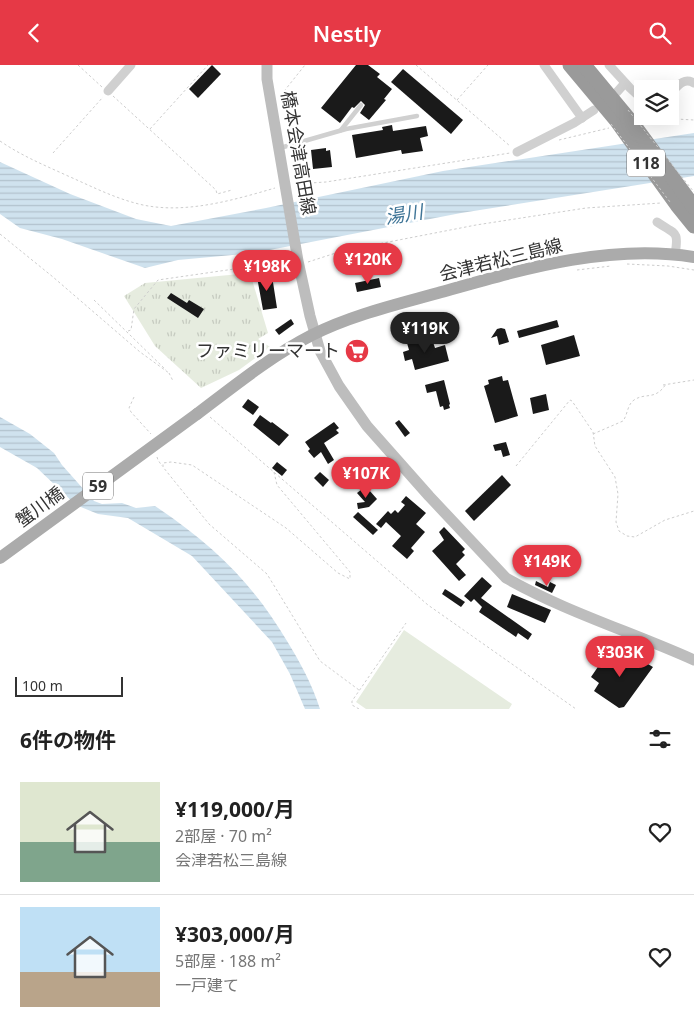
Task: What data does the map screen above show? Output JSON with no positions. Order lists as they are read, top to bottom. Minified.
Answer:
{"streets":{"highway":["118"],"main road":["会津若松三島線","59","蟹川橋"],"street":["橋本会津高田線"]},"crossings":[["橋本会津高田線","会津若松三島線"],["会津若松三島線","蟹川橋"]],"water":["湯川"],"places":{"supermarket":["ファミリーマート"]},"scale_bar":"100 m","page":{"header":"Nestly","price":["¥120K","¥198K","¥119K","¥107K","¥149K","¥303K"],"scale":"100 m","heading":"6件の物件","list":[{"name":"¥119,000/月","note":"2部屋 · 70 m² · 会津若松三島線"},{"name":"¥303,000/月","note":"5部屋 · 188 m² · 一戸建て"}]}}
